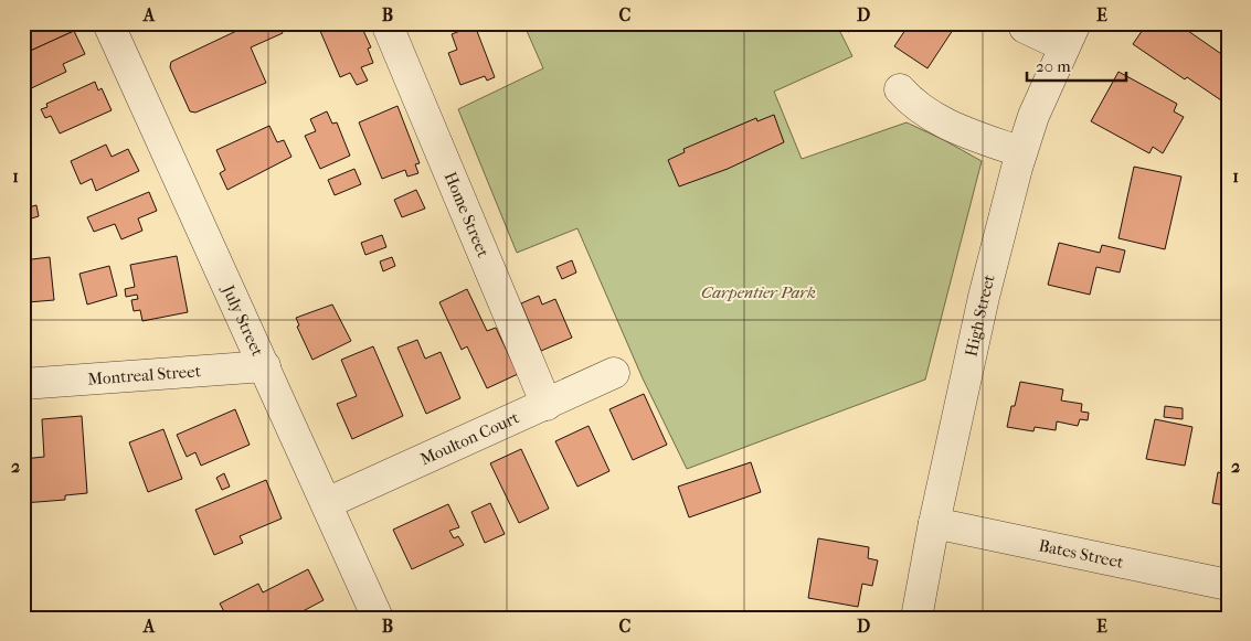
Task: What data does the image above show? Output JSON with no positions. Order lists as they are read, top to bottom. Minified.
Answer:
{"streets":{"street":["Home Street","High Street","July Street","Montreal Street","Moulton Court","Bates Street"]},"crossings":[["Home Street","Moulton Court"],["High Street","Bates Street"],["July Street","Montreal Street"],["July Street","Moulton Court"]],"parks":["Carpentier Park"],"scale_bar":"20 m","grid":{"columns":["A","B","C","D","E"],"rows":["1","2"]}}
